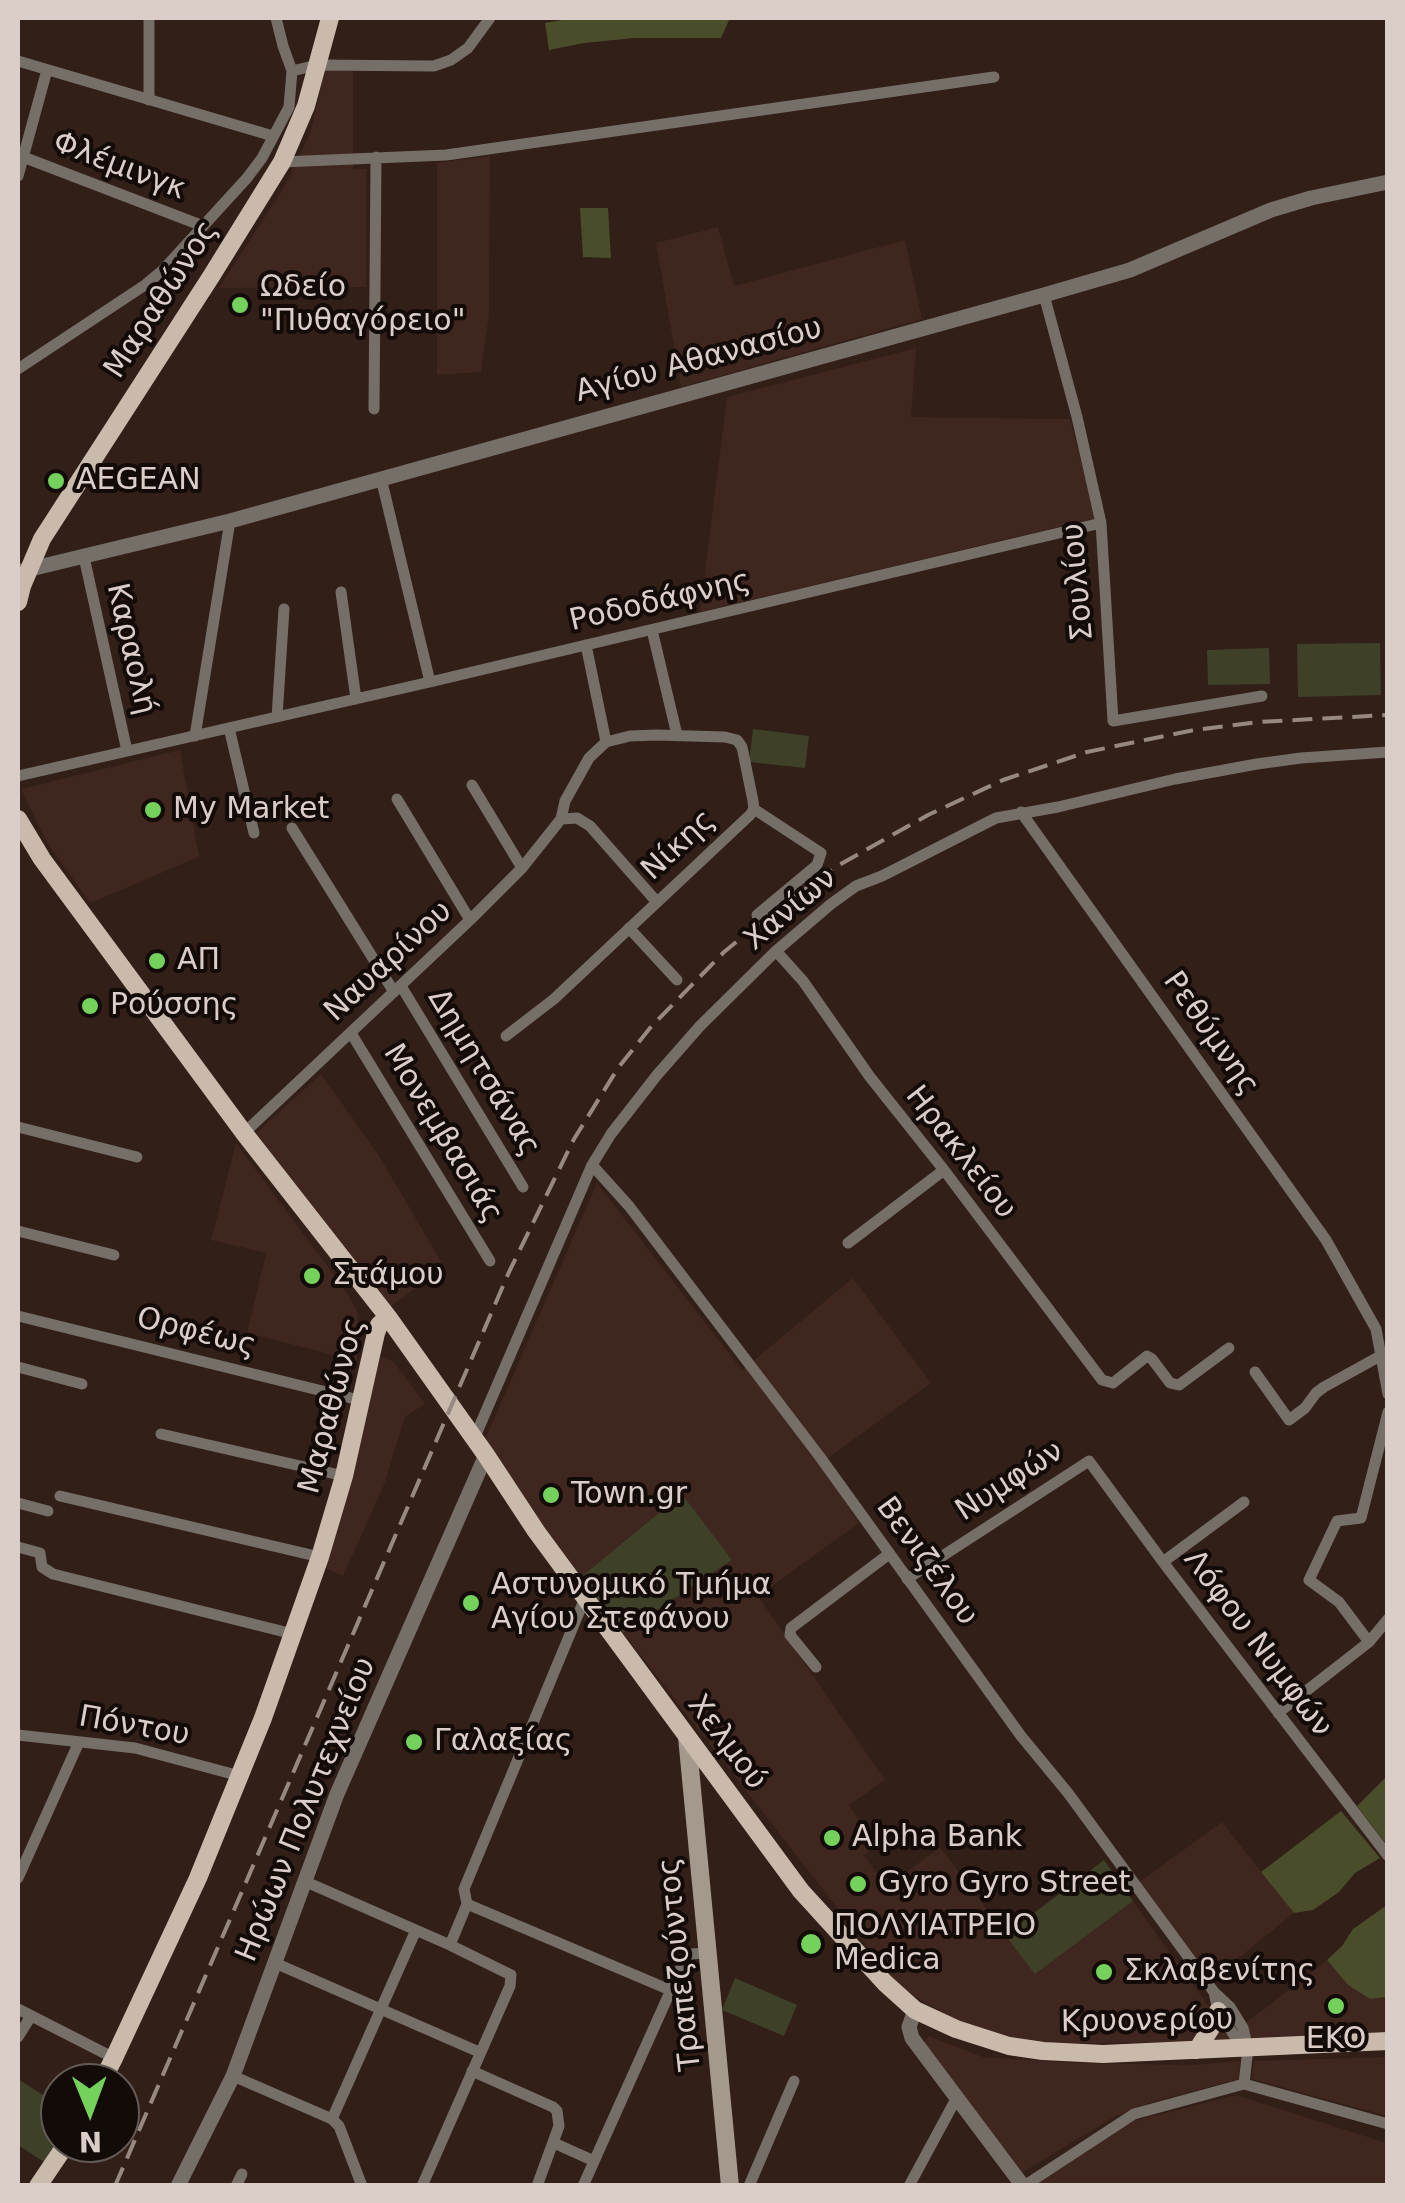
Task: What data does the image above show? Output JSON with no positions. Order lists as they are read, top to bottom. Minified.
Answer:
{"streets":{"main road":["Μαραθώνος","Χελμού","Τραπεζούντος","Κρυονερίου"],"street":["Φλέμινγκ","Αγίου Αθανασίου","Σουλίου","Ροδοδάφνης","Καραολή","Νίκης","Χανίων","Ναυαρίνου","Ρεθύμνης","Δημητσάνας","Μονεμβασιάς","Ηρακλείου","Ορφέως","Νυμφών","Βενιζέλου","Λόφου Νυμφών","Πόντου","Ηρώων Πολυτεχνείου"]},"crossings":[["Μαραθώνος","Αγίου Αθανασίου"],["Μαραθώνος","Ναυαρίνου"],["Μαραθώνος","Ορφέως"],["Μαραθώνος","Πόντου"],["Μαραθώνος","Χελμού"],["Αγίου Αθανασίου","Σουλίου"],["Αγίου Αθανασίου","Καραολή"],["Σουλίου","Ροδοδάφνης"],["Ροδοδάφνης","Καραολή"],["Χανίων","Ρεθύμνης"],["Χανίων","Ηρακλείου"],["Χανίων","Βενιζέλου"],["Χανίων","Χελμού"],["Χανίων","Ηρώων Πολυτεχνείου"],["Ναυαρίνου","Δημητσάνας"],["Ναυαρίνου","Μονεμβασιάς"],["Νυμφών","Βενιζέλου"],["Νυμφών","Λόφου Νυμφών"],["Βενιζέλου","Κρυονερίου"],["Χελμού","Ηρώων Πολυτεχνείου"],["Χελμού","Τραπεζούντος"],["Χελμού","Κρυονερίου"]],"places":["Ωδείο \"Πυθαγόρειο\"","AEGEAN","My Market","ΑΠ","Ρούσσης","Στάμου","Town.gr","Αστυνομικό Τμήμα Αγίου Στεφάνου","Γαλαξίας","Alpha Bank","Gyro Gyro Street","ΠΟΛΥΙΑΤΡΕΙΟ Medica","Σκλαβενίτης","EKO"],"north":"bottom"}
